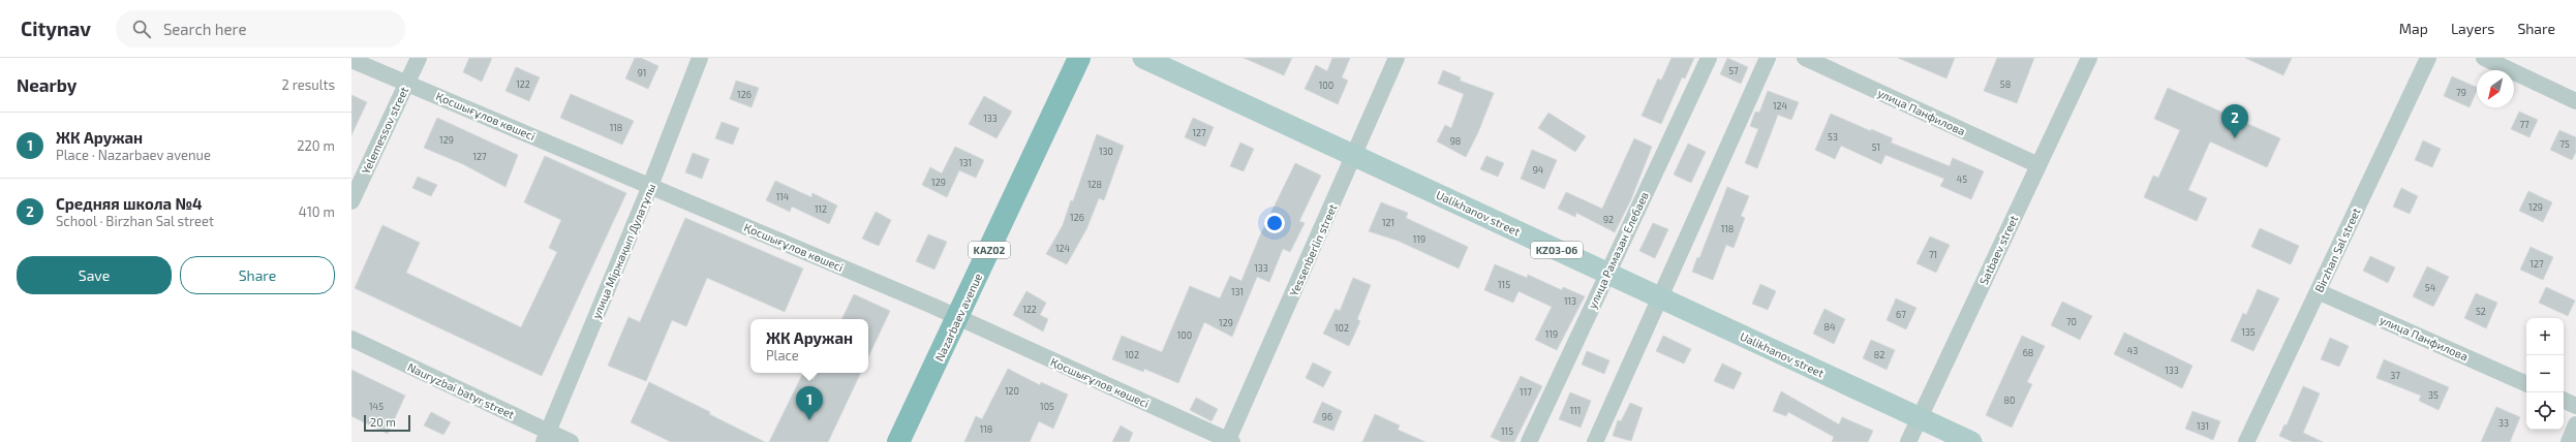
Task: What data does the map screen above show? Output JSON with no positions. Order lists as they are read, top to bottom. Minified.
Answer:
{"streets":{"highway":["KАZ02","Nazarbaev avenue"],"main road":["Ualikhanov street","KZ03-06"],"street":["улица Панфилова","Қосшығұлов көшесі","Yelemessov street","Yessenberlin street","улица Рамазан Елебаев","Satbaev street","Birzhan Sal street","улица Міржақып Дулатұлы","Nauryzbai batyr street"]},"crossings":[["улица Панфилова","Satbaev street"],["улица Панфилова","Birzhan Sal street"],["Қосшығұлов көшесі","Yelemessov street"],["Қосшығұлов көшесі","Yessenberlin street"],["Қосшығұлов көшесі","улица Міржақып Дулатұлы"],["Қосшығұлов көшесі","Nazarbaev avenue"],["Ualikhanov street","Yessenberlin street"],["Ualikhanov street","улица Рамазан Елебаев"],["Ualikhanov street","Satbaev street"],["улица Міржақып Дулатұлы","Nauryzbai batyr street"]],"house_numbers":["57","91","122","58","100","79","126","124","133","77","118","127","53","129","98","75","51","130","127","131","94","45","129","128","114","129","112","126","92","121","118","119","124","71","127","133","115","54","131","113","122","52","67","70","129","84","102","135","119","100","43","68","102","82","133","37","120","117","35","80","145","105","111","96","33","131","118","115"],"scale_bar":"20 m","north":"bottom left","page":{"header":"Citynav","search":"Search here","nav":["Map","Layers","Share"],"heading":["Nearby","2 results"],"pins":["2","1"],"list":[{"mark":"1","name":"ЖК Аружан","note":"Place · Nazarbaev avenue","value":"220 m"},{"mark":"2","name":"Средняя школа №4","note":"School · Birzhan Sal street","value":"410 m"}],"buttons":["Save","Share"],"map_buttons":["+","−"],"popup":["ЖК Аружан","Place"],"scale":"20 m"}}
